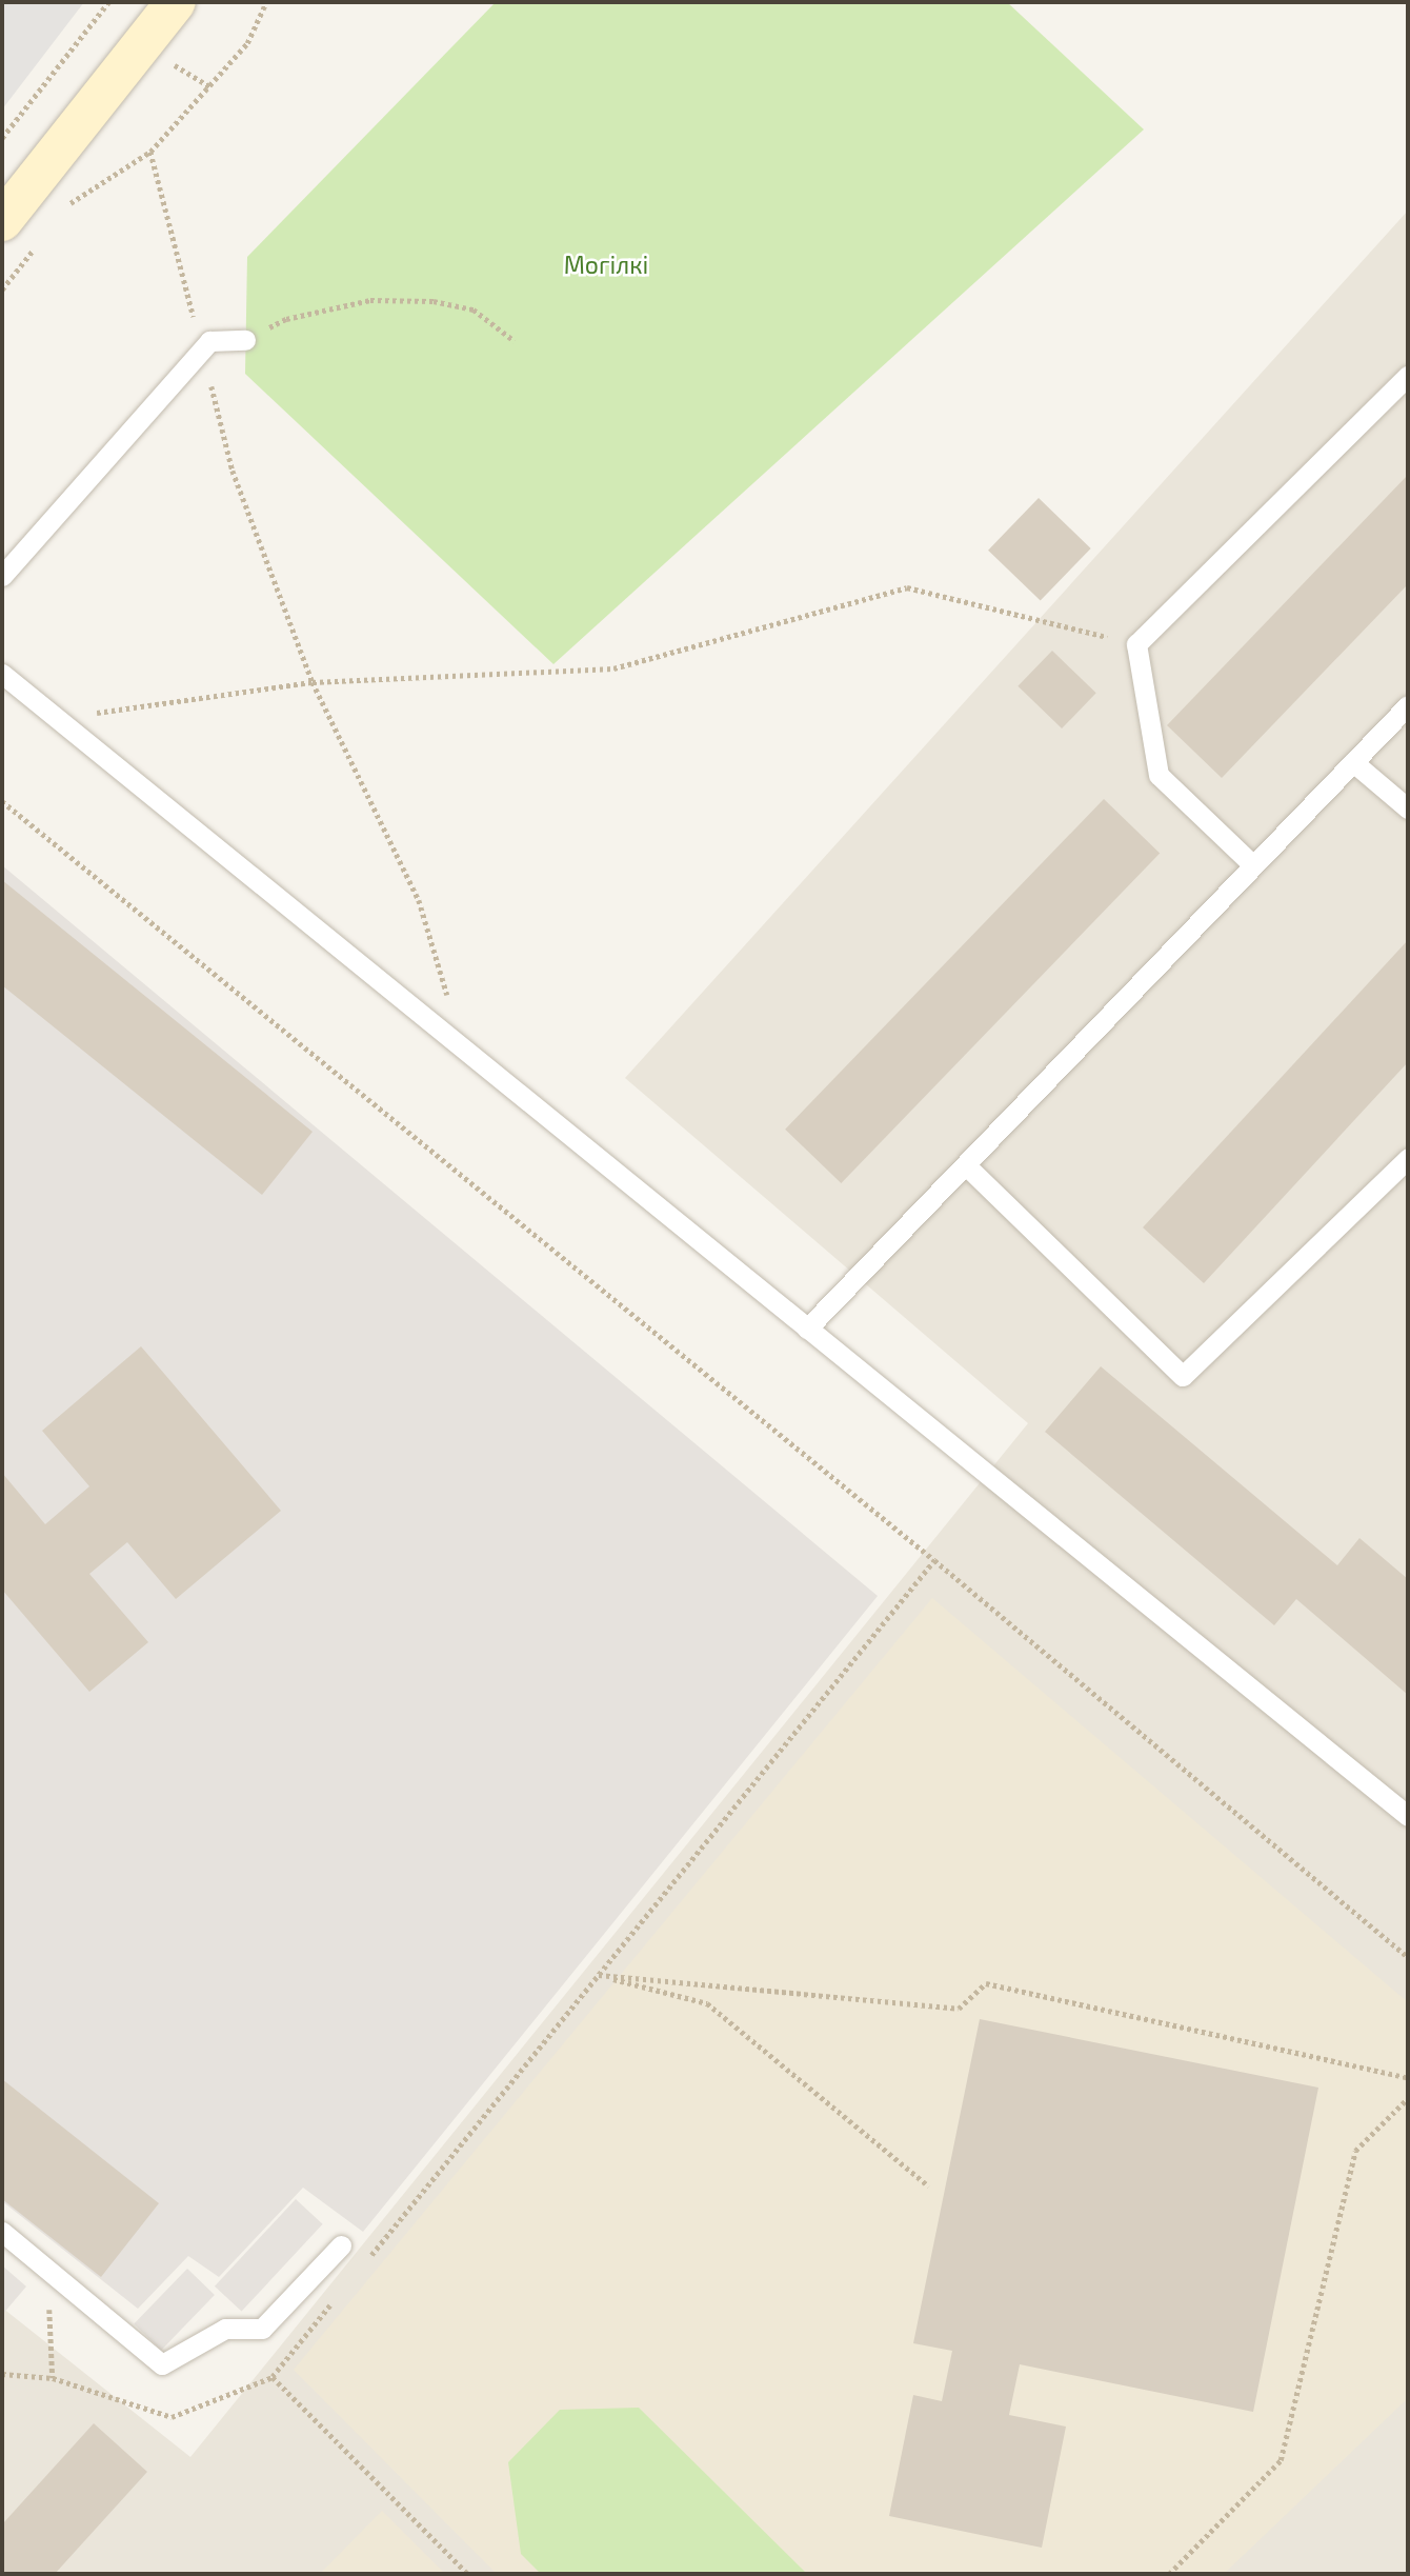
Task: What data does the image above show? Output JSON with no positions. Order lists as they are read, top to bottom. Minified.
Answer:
{"parks":["Могілкі"]}
